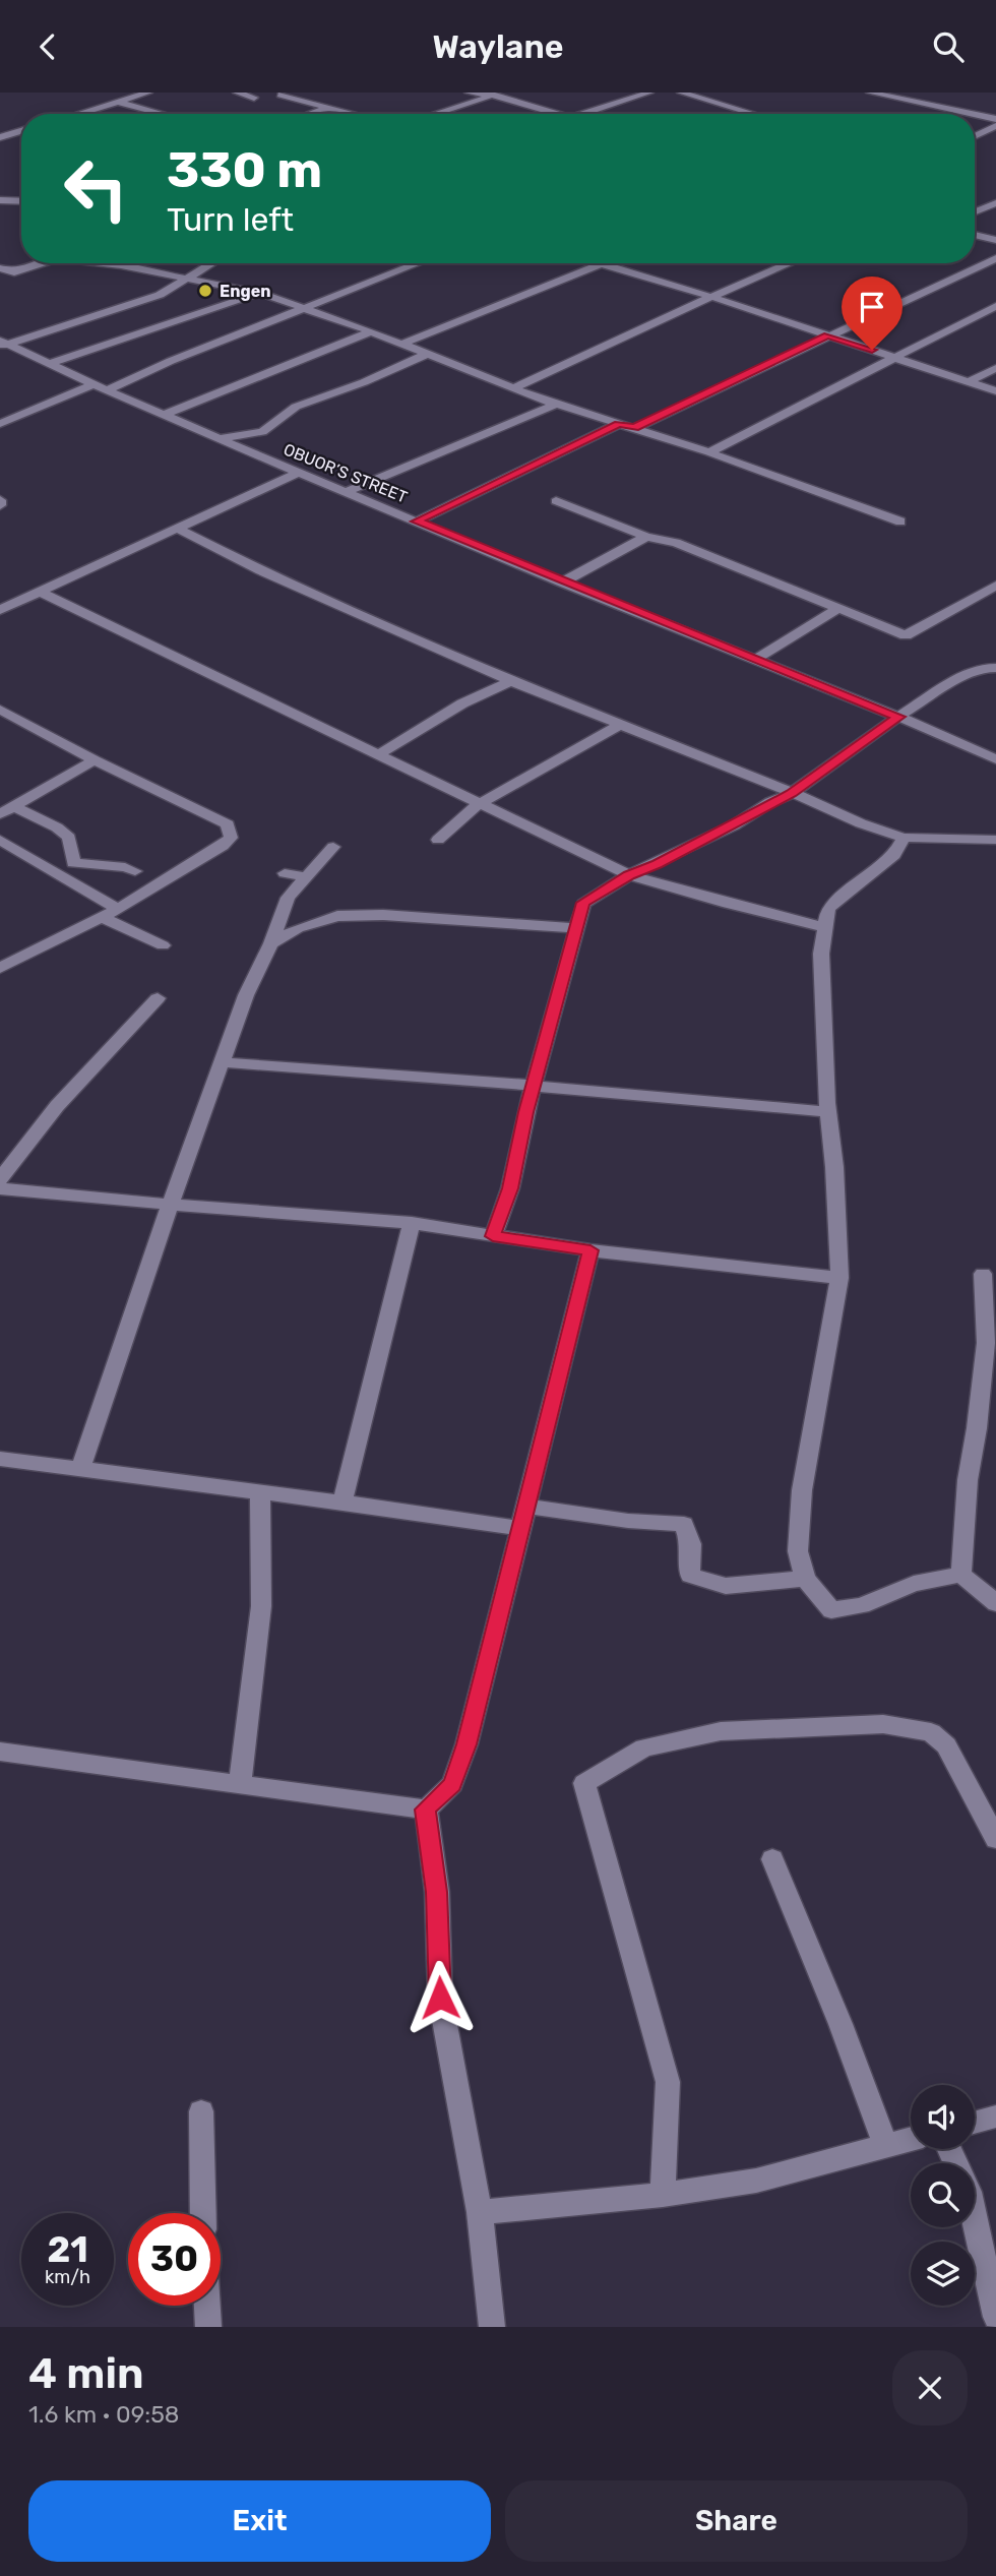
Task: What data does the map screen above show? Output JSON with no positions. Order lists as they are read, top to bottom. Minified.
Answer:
{"streets":{"street":["OBUOR’S STREET"]},"places":["Engen"],"page":{"header":"Waylane","turn":["330 m","Turn left"],"speed":"21 km/h","limit":"30","heading":["4 min","1.6 km · 09:58"],"buttons":["Exit","Share"]}}
